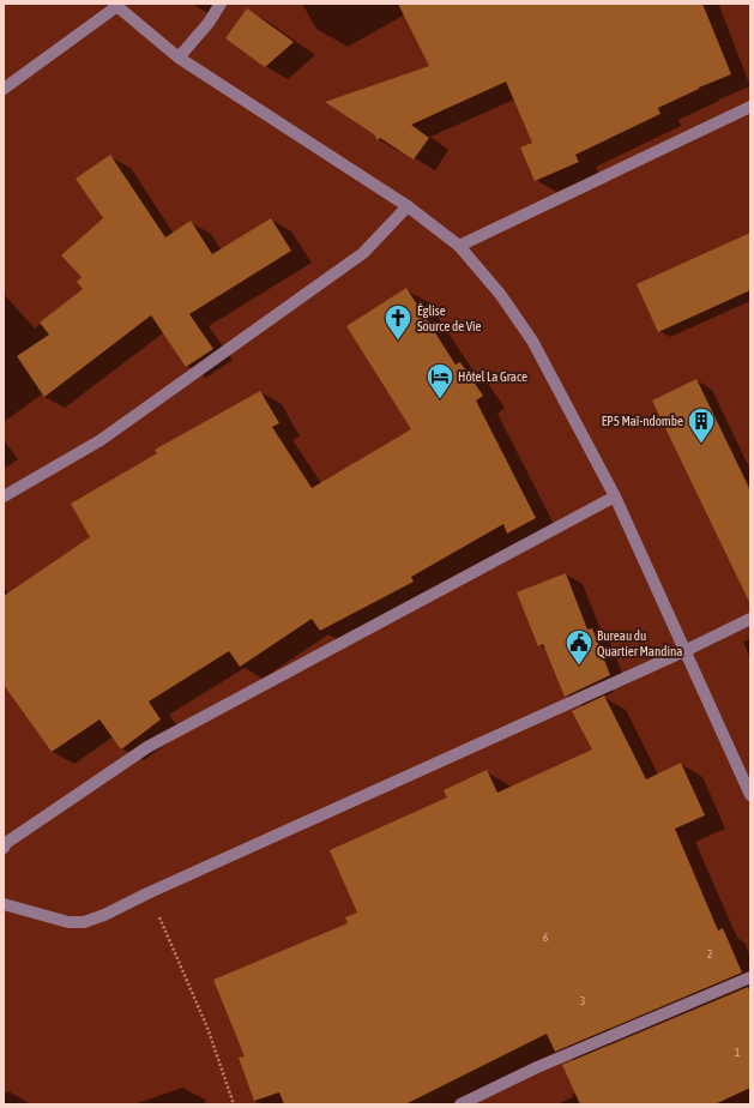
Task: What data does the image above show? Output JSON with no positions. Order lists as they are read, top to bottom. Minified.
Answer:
{"places":{"church":["Église Source de Vie"],"hotel":["Hôtel La Grace"],"building":["EP5 Maï-ndombe"],"public building":["Bureau du Quartier Mandina"]},"house_numbers":["6","2","3","1"]}
